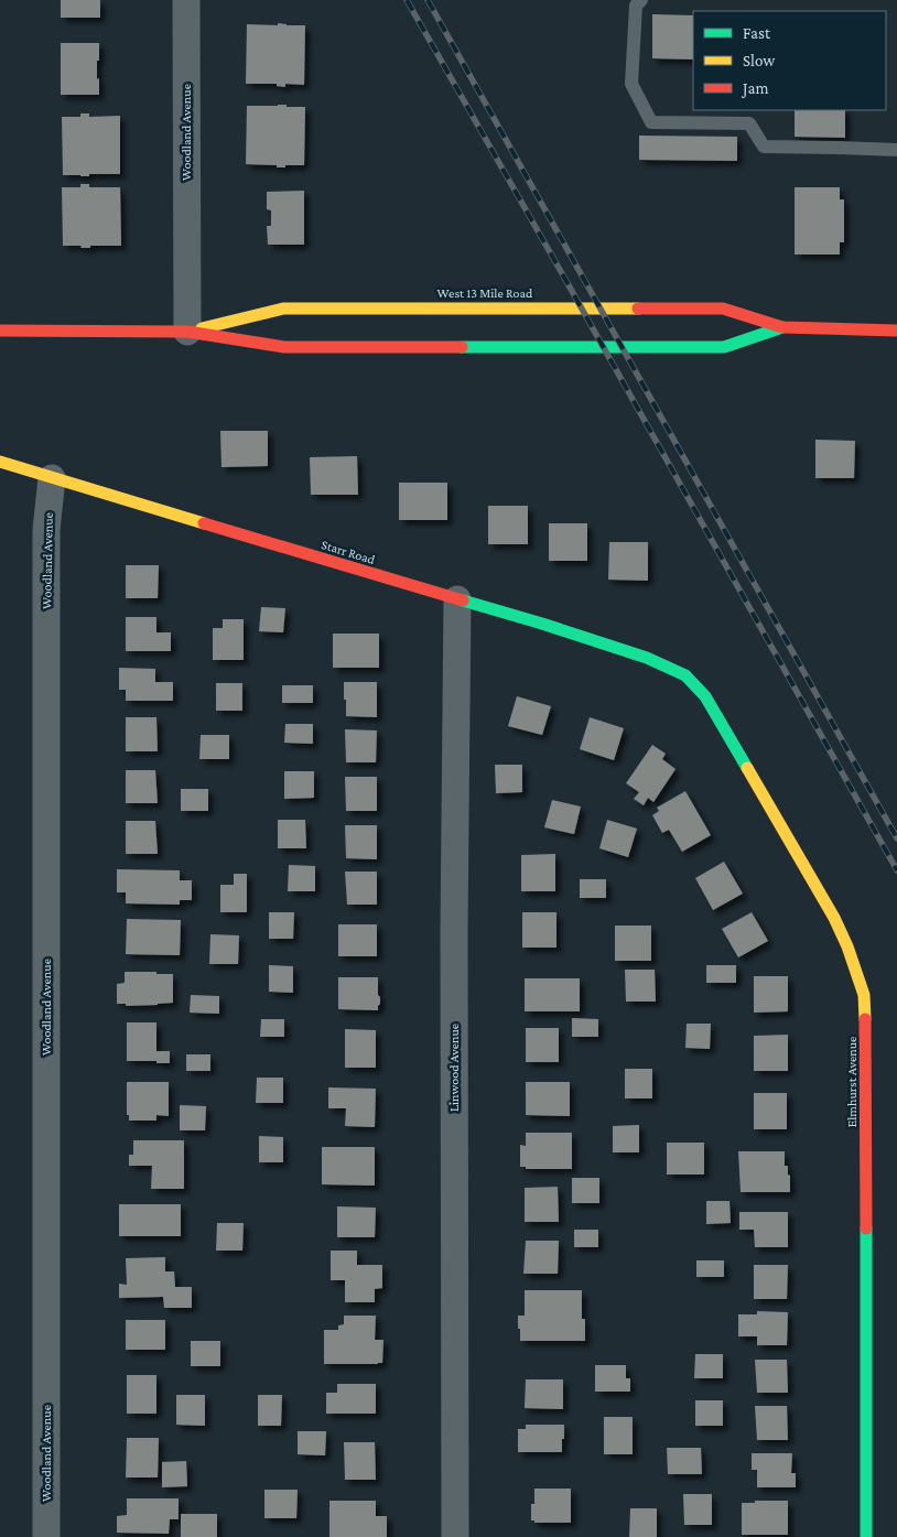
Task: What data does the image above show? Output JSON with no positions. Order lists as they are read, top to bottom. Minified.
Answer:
{"streets":{"street":["Woodland Avenue","West 13 Mile Road","Starr Road","Linwood Avenue","Elmhurst Avenue"]},"crossings":[["Woodland Avenue","West 13 Mile Road"],["Woodland Avenue","Starr Road"],["Starr Road","Linwood Avenue"],["Starr Road","Elmhurst Avenue"]],"legend":["Fast","Slow","Jam"]}
